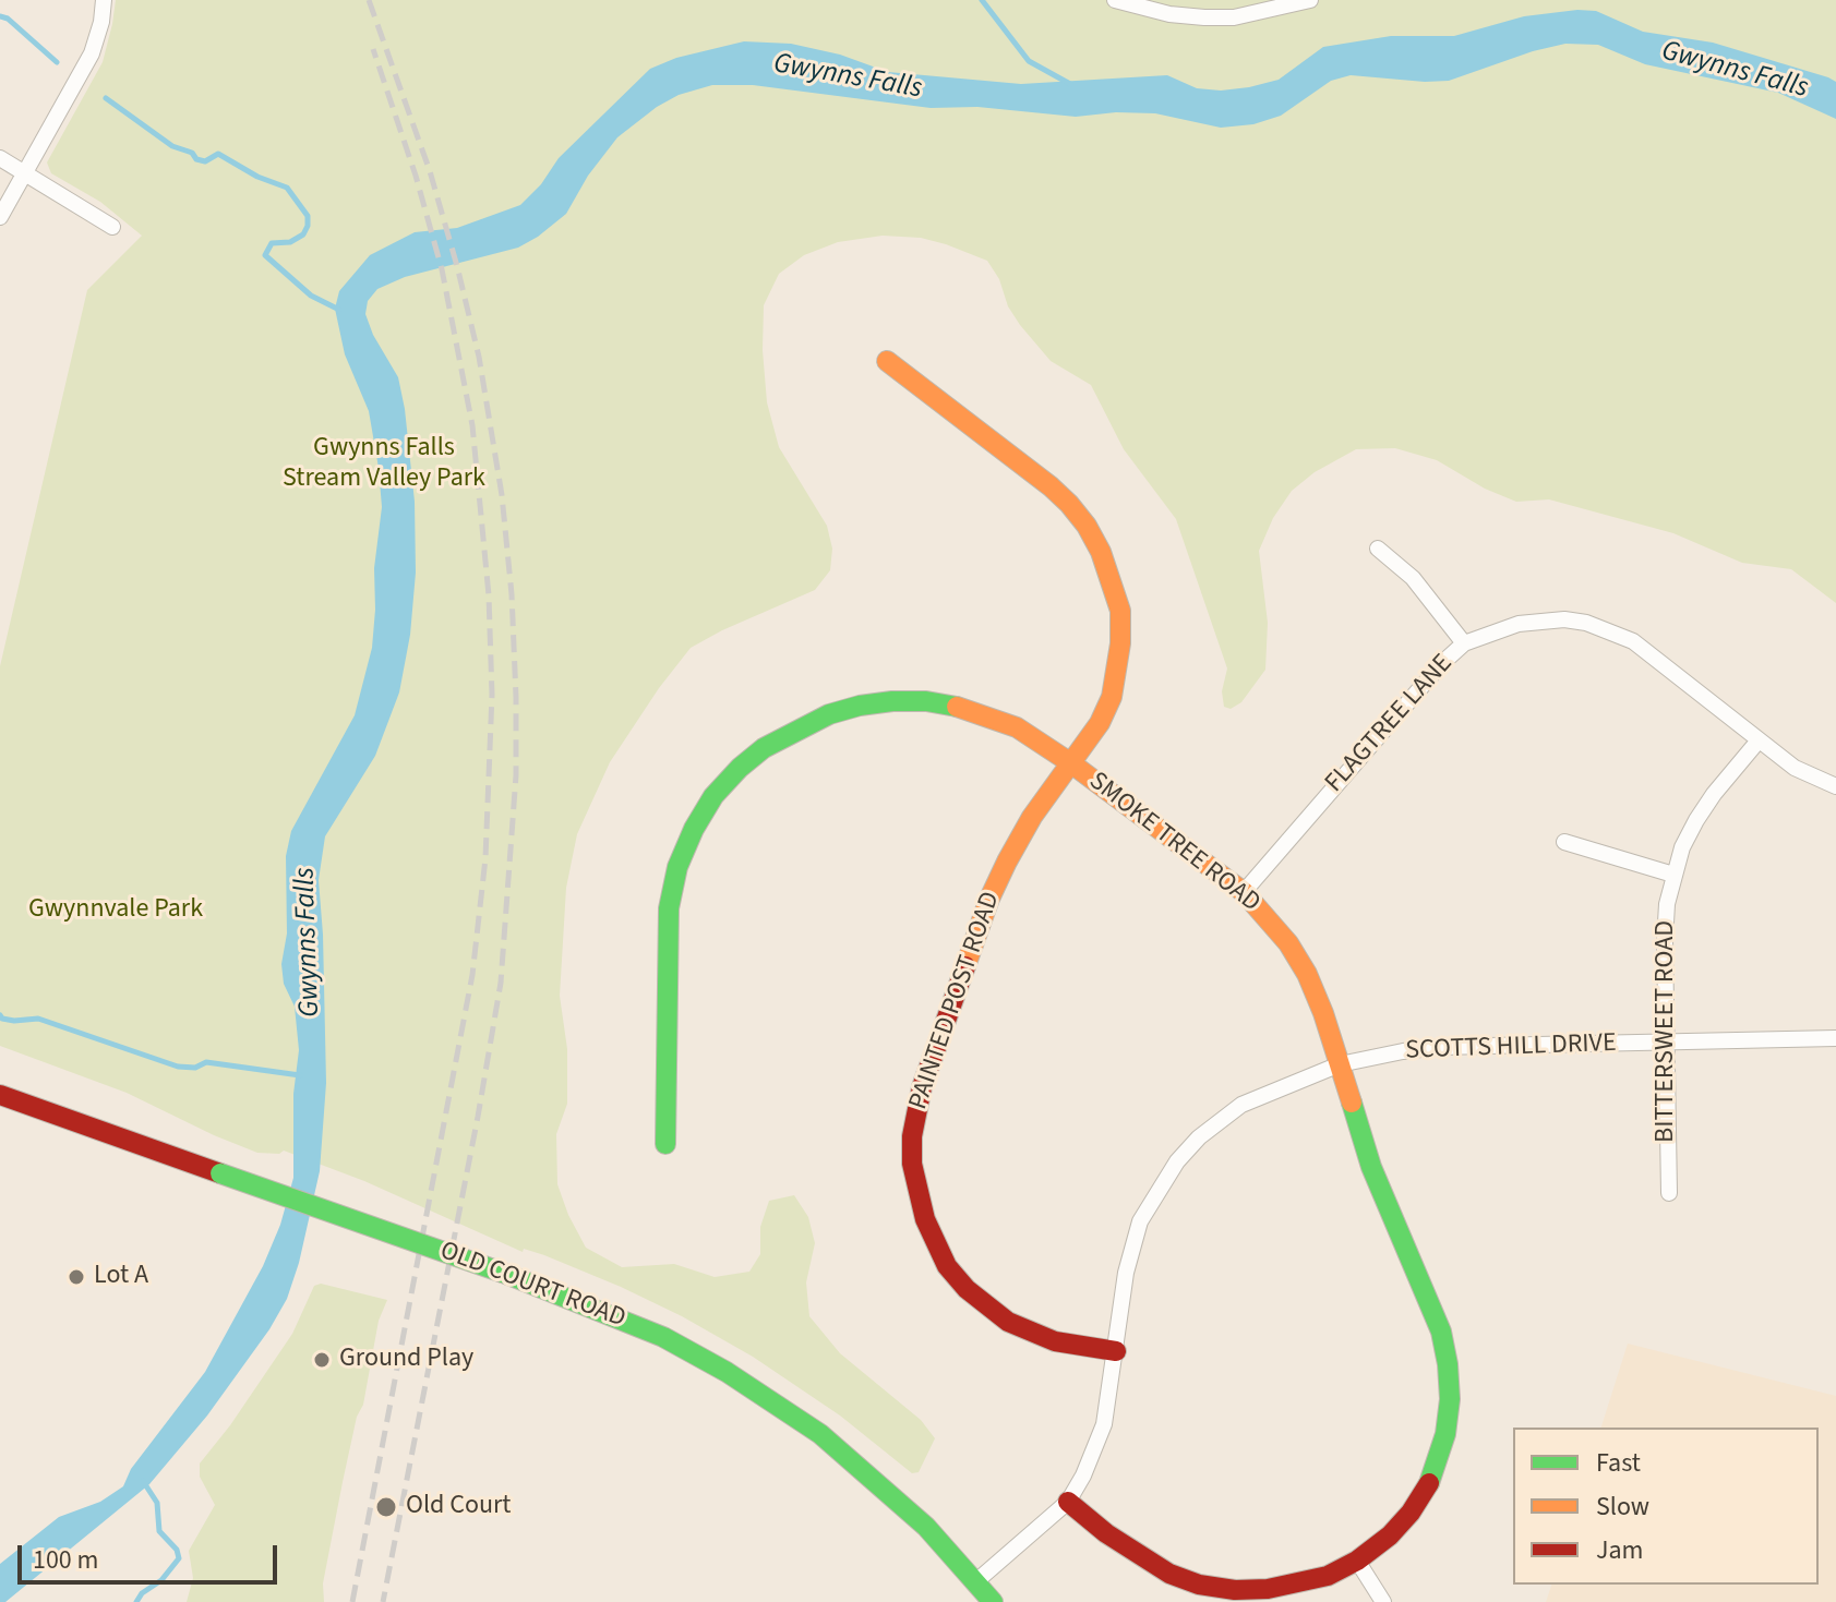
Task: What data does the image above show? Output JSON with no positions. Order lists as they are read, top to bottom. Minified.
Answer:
{"streets":{"street":["FLAGTREE LANE","SMOKE TREE ROAD","PAINTED POST ROAD","BITTERSWEET ROAD","SCOTTS HILL DRIVE","OLD COURT ROAD"]},"crossings":[["FLAGTREE LANE","SMOKE TREE ROAD"],["FLAGTREE LANE","BITTERSWEET ROAD"],["SMOKE TREE ROAD","PAINTED POST ROAD"],["SMOKE TREE ROAD","SCOTTS HILL DRIVE"],["PAINTED POST ROAD","SCOTTS HILL DRIVE"],["BITTERSWEET ROAD","SCOTTS HILL DRIVE"],["SCOTTS HILL DRIVE","OLD COURT ROAD"]],"water":["Gwynns Falls"],"parks":["Gwynns Falls Stream Valley Park","Gwynnvale Park"],"places":["Lot A","Ground Play","Old Court"],"legend":["Fast","Slow","Jam"],"scale_bar":"100 m"}
